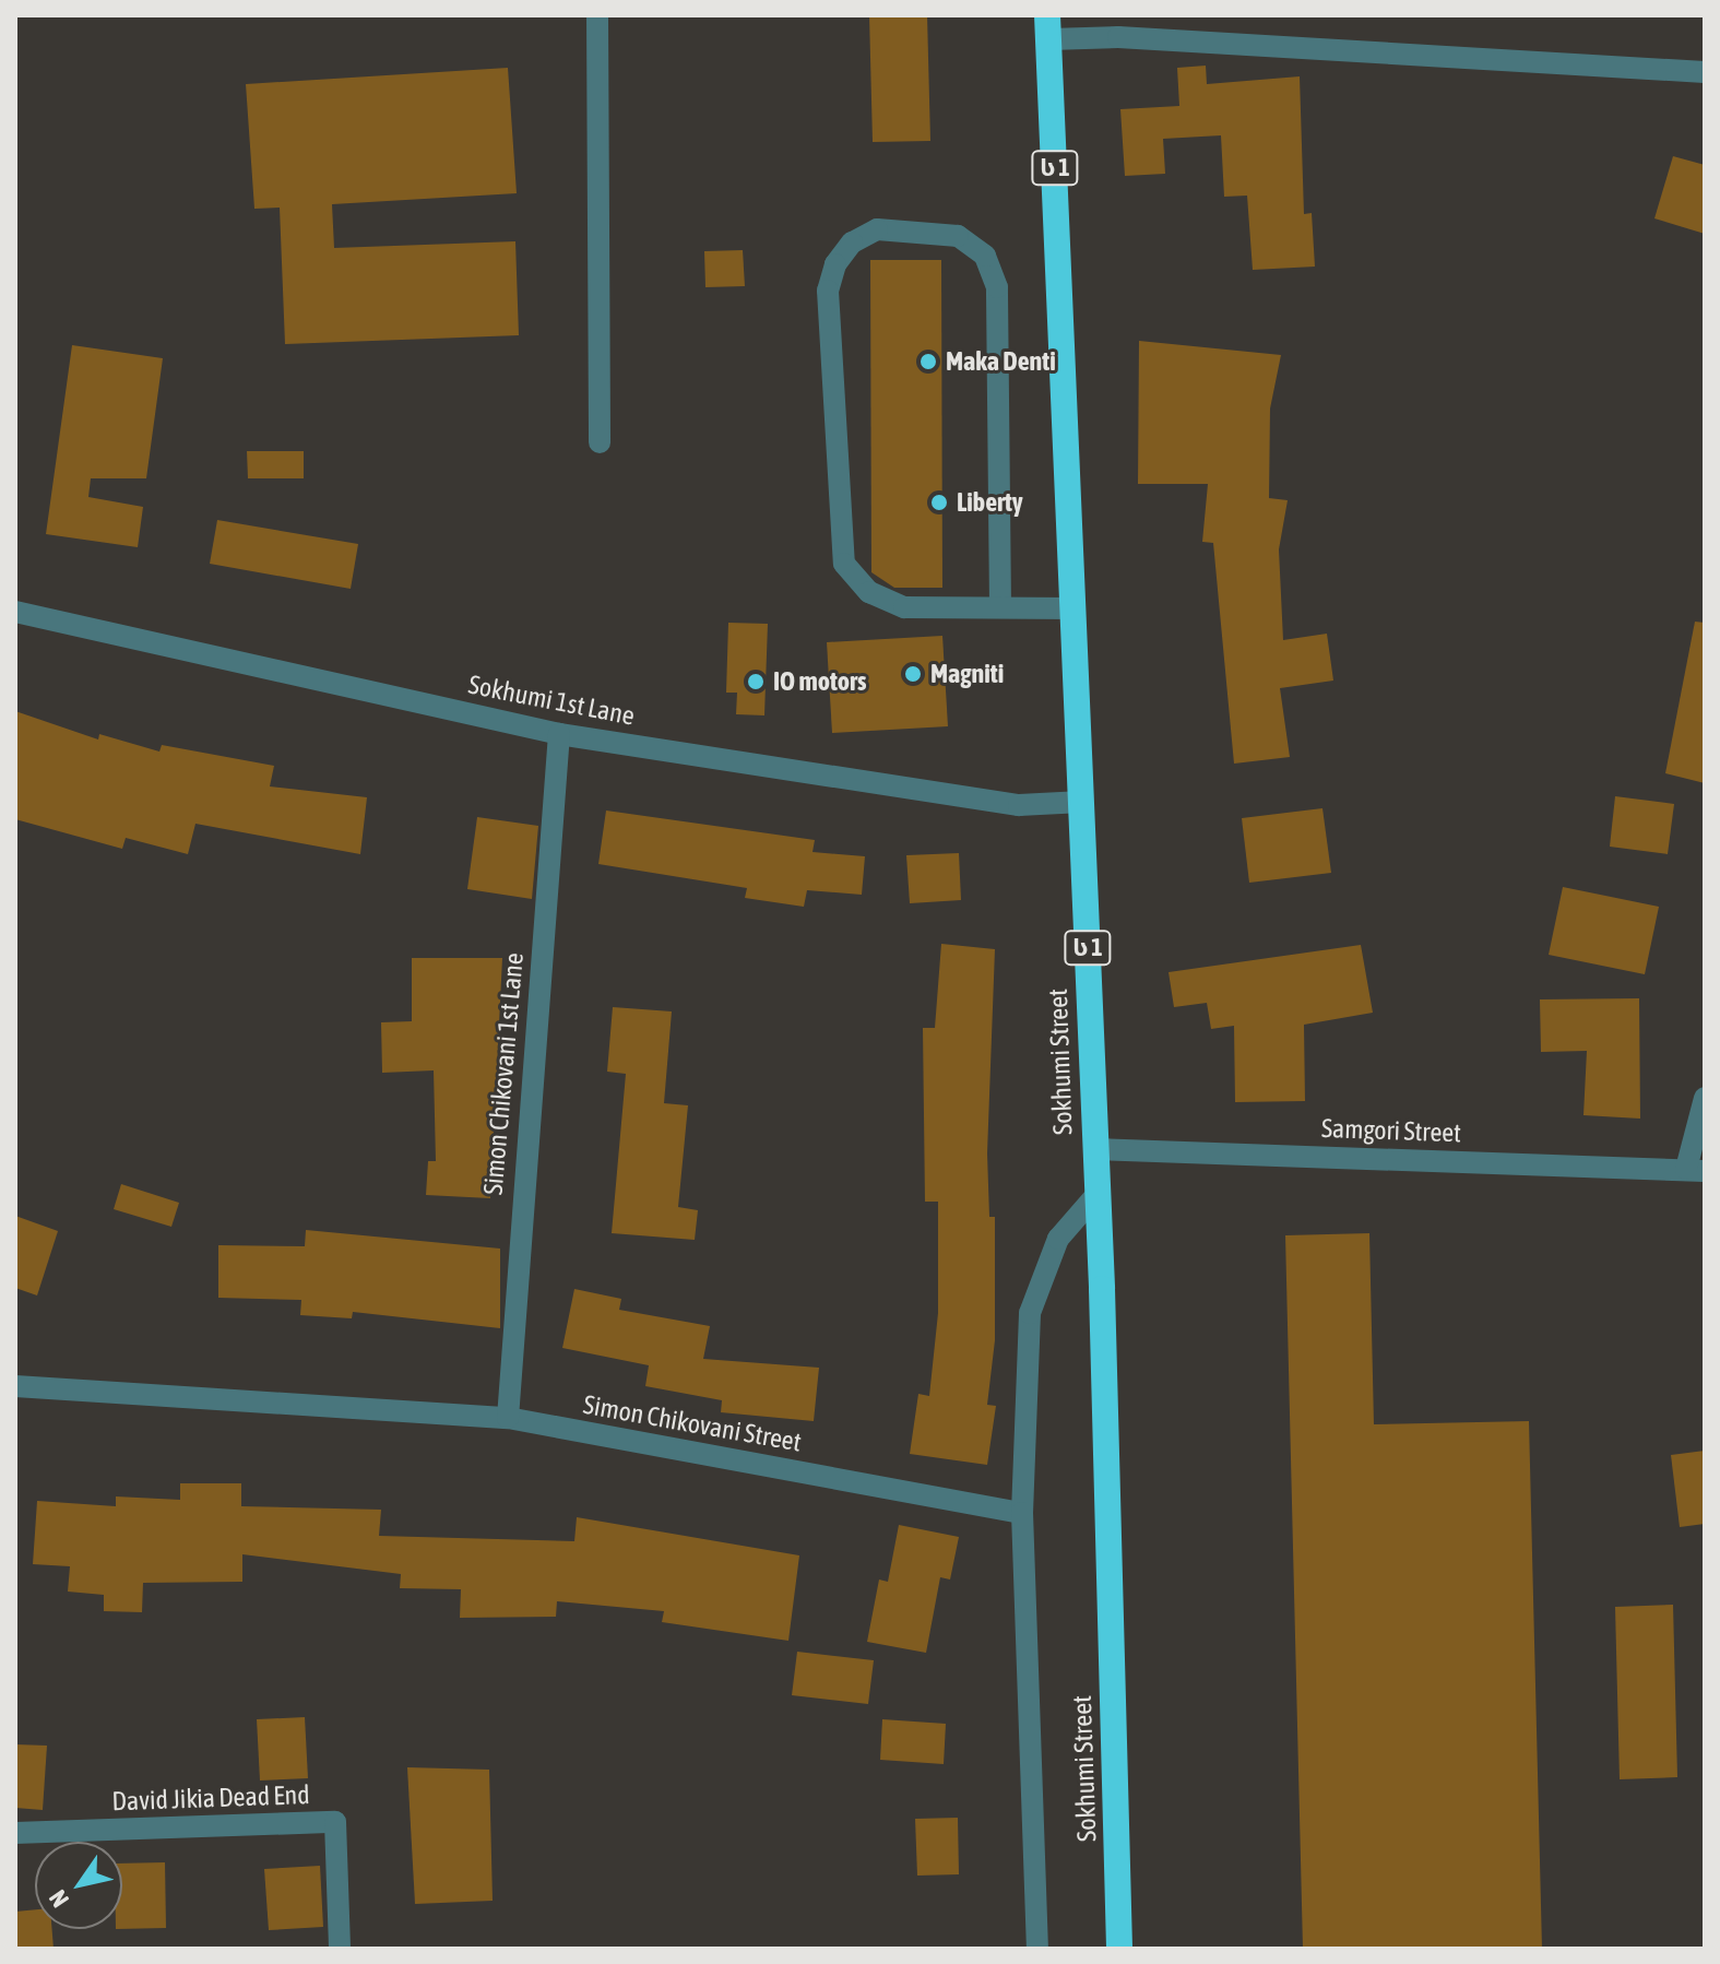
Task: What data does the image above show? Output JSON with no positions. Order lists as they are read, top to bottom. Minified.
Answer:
{"streets":{"highway":["ს 1","Sokhumi Street"],"street":["Sokhumi 1st Lane","Simon Chikovani 1st Lane","Samgori Street","Simon Chikovani Street","David Jikia Dead End"]},"crossings":[["Sokhumi 1st Lane","Sokhumi Street"],["Sokhumi 1st Lane","Simon Chikovani 1st Lane"],["Sokhumi Street","Samgori Street"],["Simon Chikovani 1st Lane","Simon Chikovani Street"]],"places":["Maka Denti","Liberty","Magniti","IO motors"],"north":"bottom left"}
